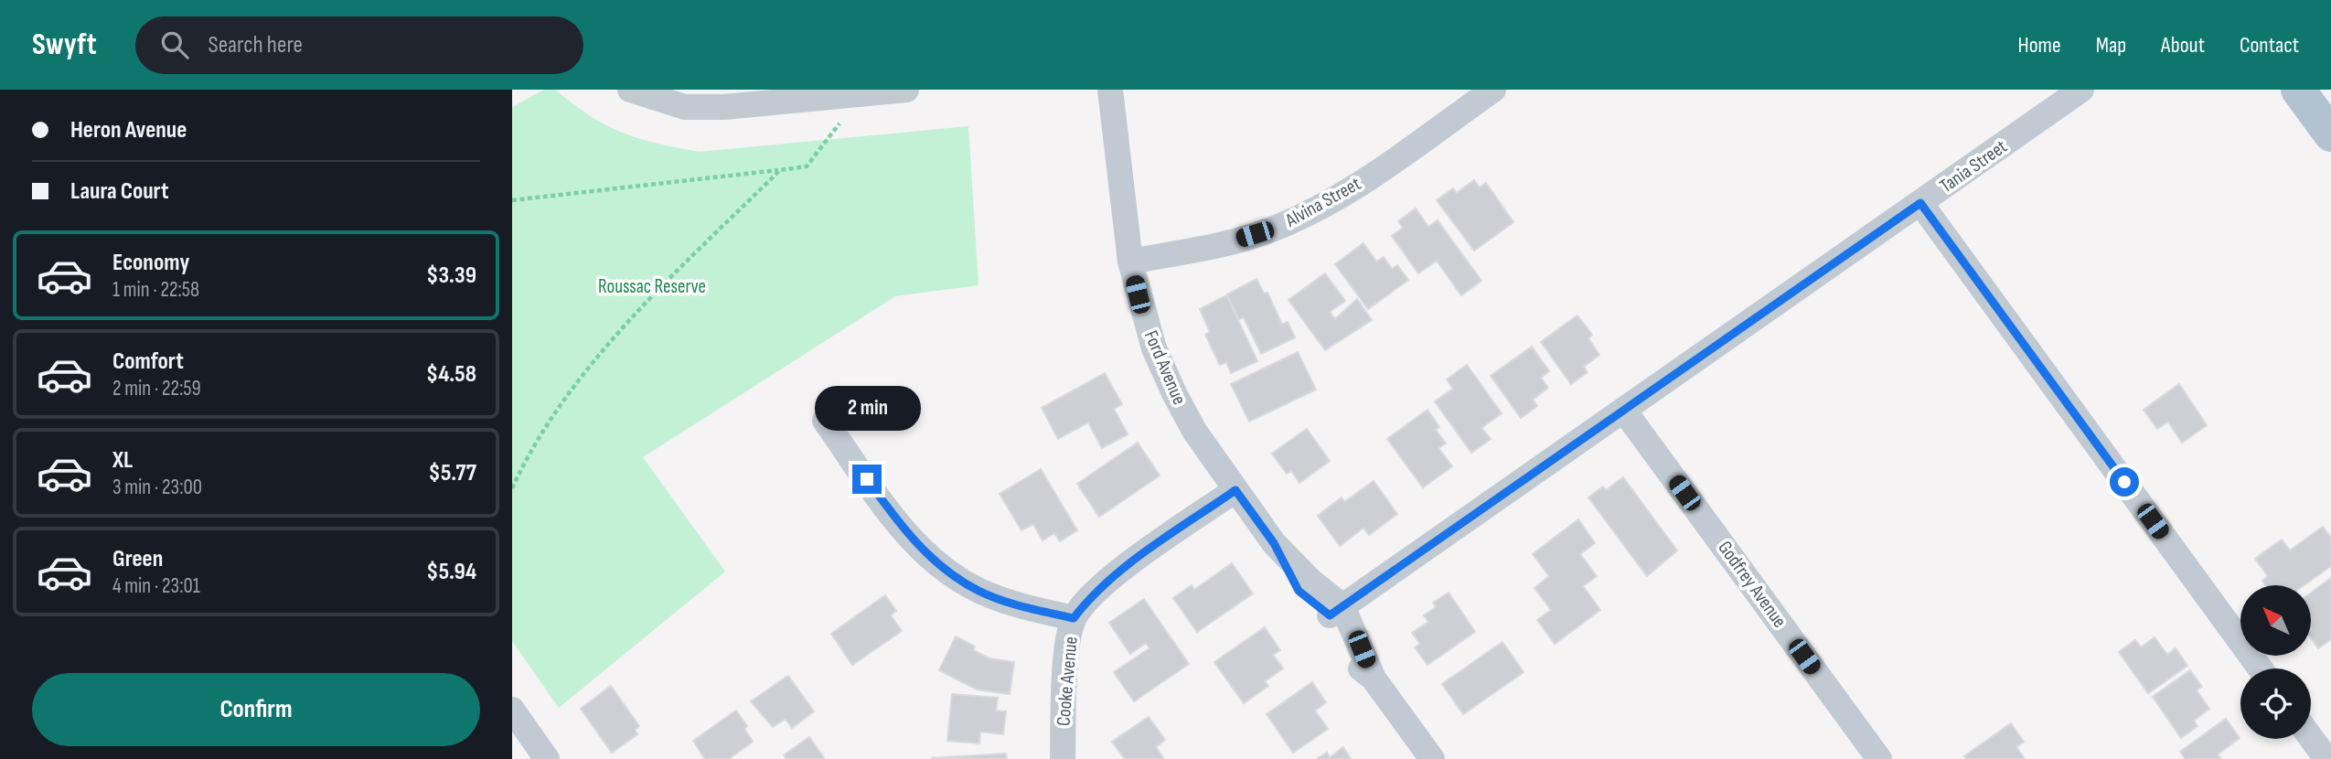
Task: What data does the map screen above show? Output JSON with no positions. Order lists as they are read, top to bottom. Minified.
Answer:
{"streets":{"street":["Tania Street","Alvina Street","Ford Avenue","Godfrey Avenue","Cooke Avenue"]},"crossings":[["Tania Street","Ford Avenue"],["Tania Street","Godfrey Avenue"],["Alvina Street","Ford Avenue"],["Ford Avenue","Cooke Avenue"]],"parks":["Roussac Reserve"],"north":"top left","page":{"header":"Swyft","search":"Search here","nav":["Home","Map","About","Contact"],"banner":["Heron Avenue","Laura Court"],"list":[{"name":"Economy","note":"1 min · 22:58","value":"$3.39"},{"name":"Comfort","note":"2 min · 22:59","value":"$4.58"},{"name":"XL","note":"3 min · 23:00","value":"$5.77"},{"name":"Green","note":"4 min · 23:01","value":"$5.94"}],"bubble":"2 min","buttons":"Confirm"}}
